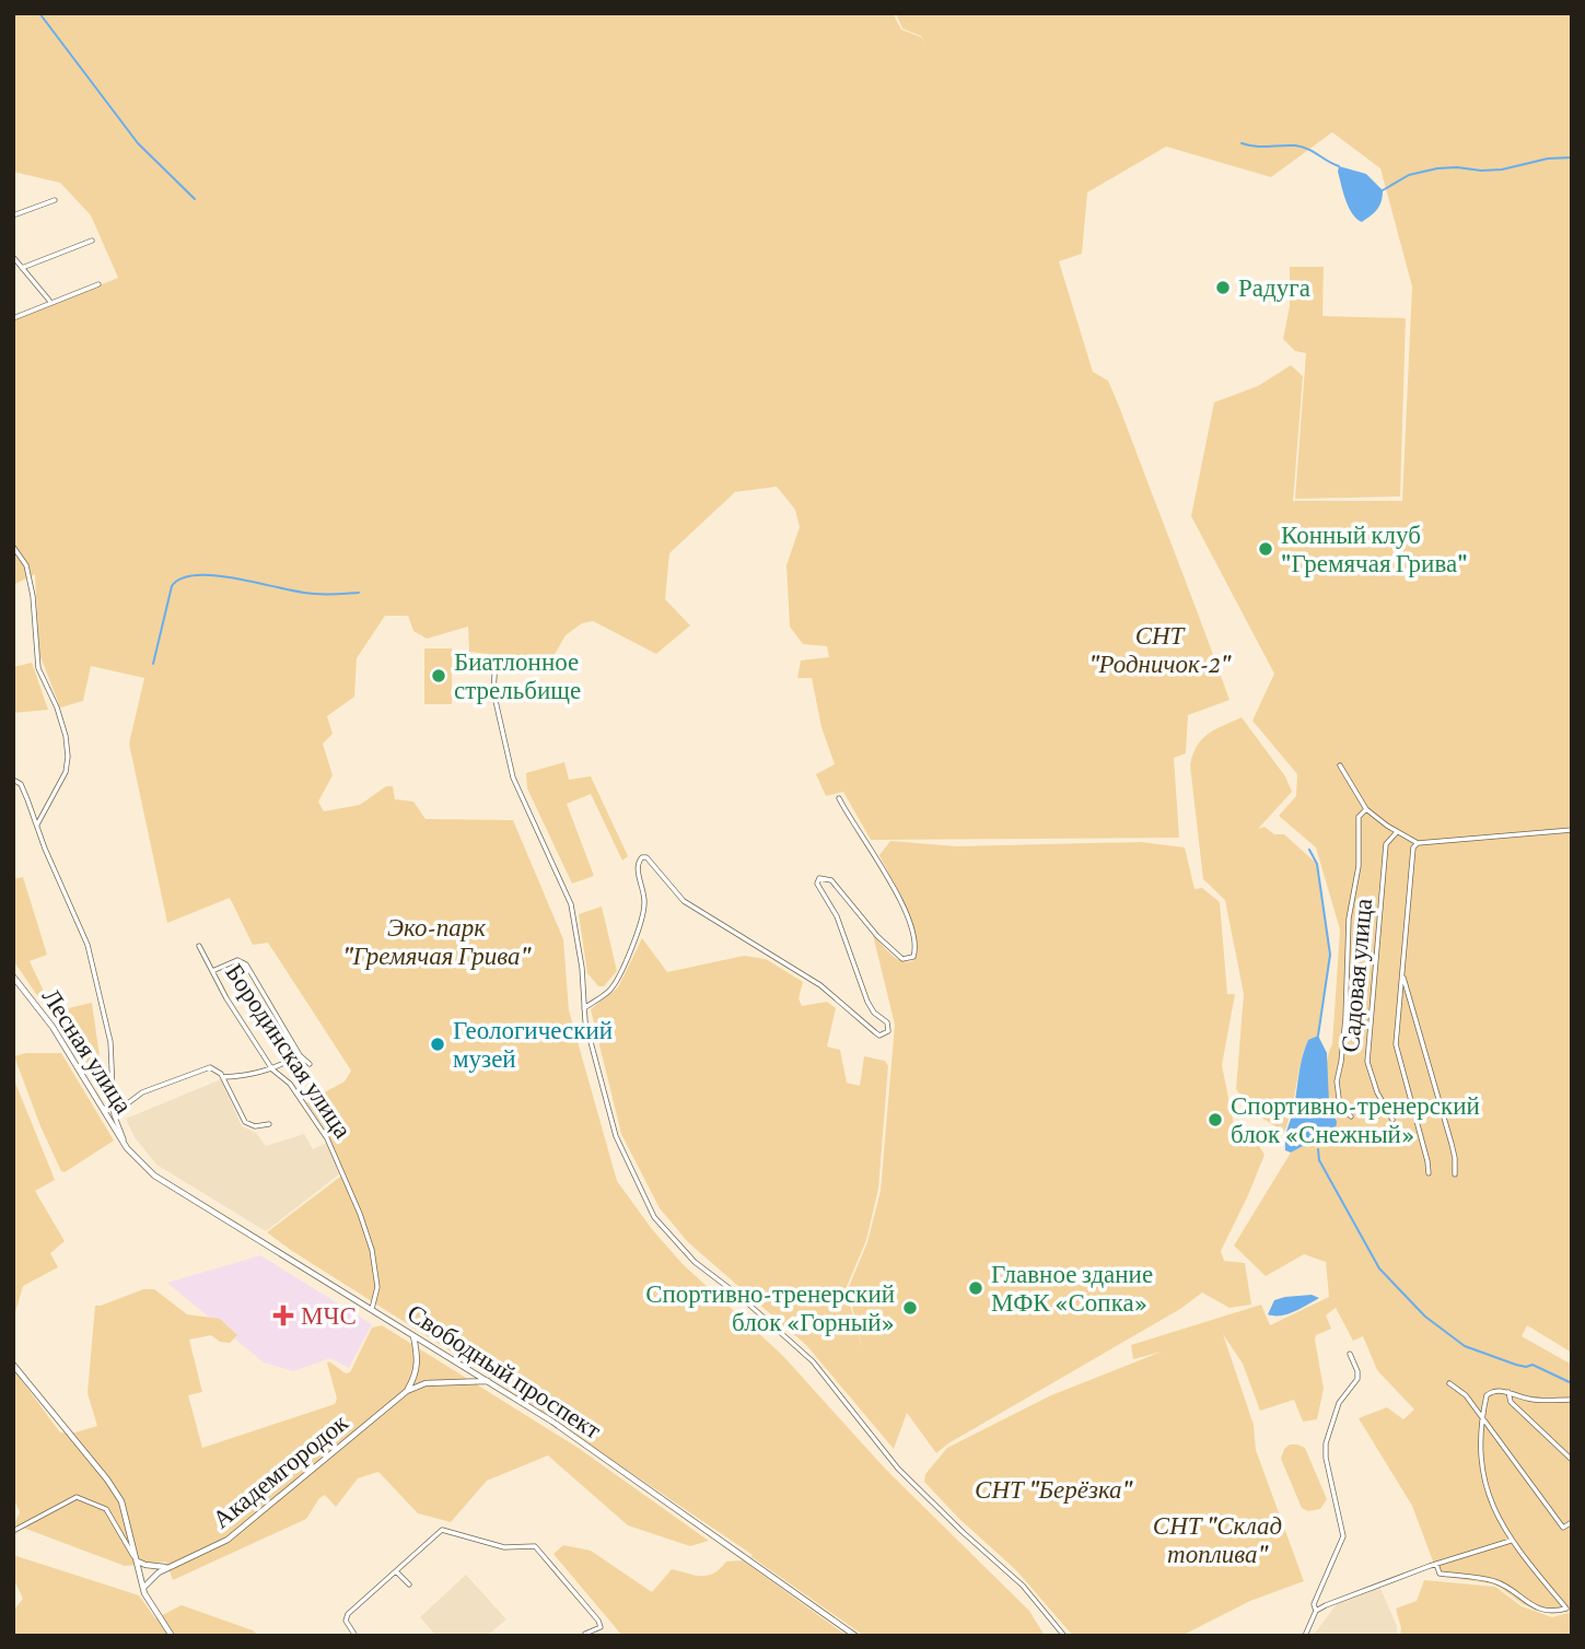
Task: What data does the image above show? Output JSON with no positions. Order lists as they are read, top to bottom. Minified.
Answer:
{"streets":{"main road":["Лесная улица","Свободный проспект","Академгородок"],"street":["Садовая улица","Бородинская улица"]},"crossings":[["Лесная улица","Свободный проспект"],["Бородинская улица","Свободный проспект"]],"parks":["СНТ \"Родничок-2\"","Эко-парк \"Гремячая Грива\"","СНТ \"Берёзка\"","СНТ \"Склад топлива\""],"places":{"other":["Радуга","Конный клуб \"Гремячая Грива\"","Биатлонное стрельбище","Геологический музей","Спортивно-тренерский блок «Снежный»","Главное здание МФК «Сопка»","Спортивно-тренерский блок «Горный»"],"health":["МЧС"]}}
